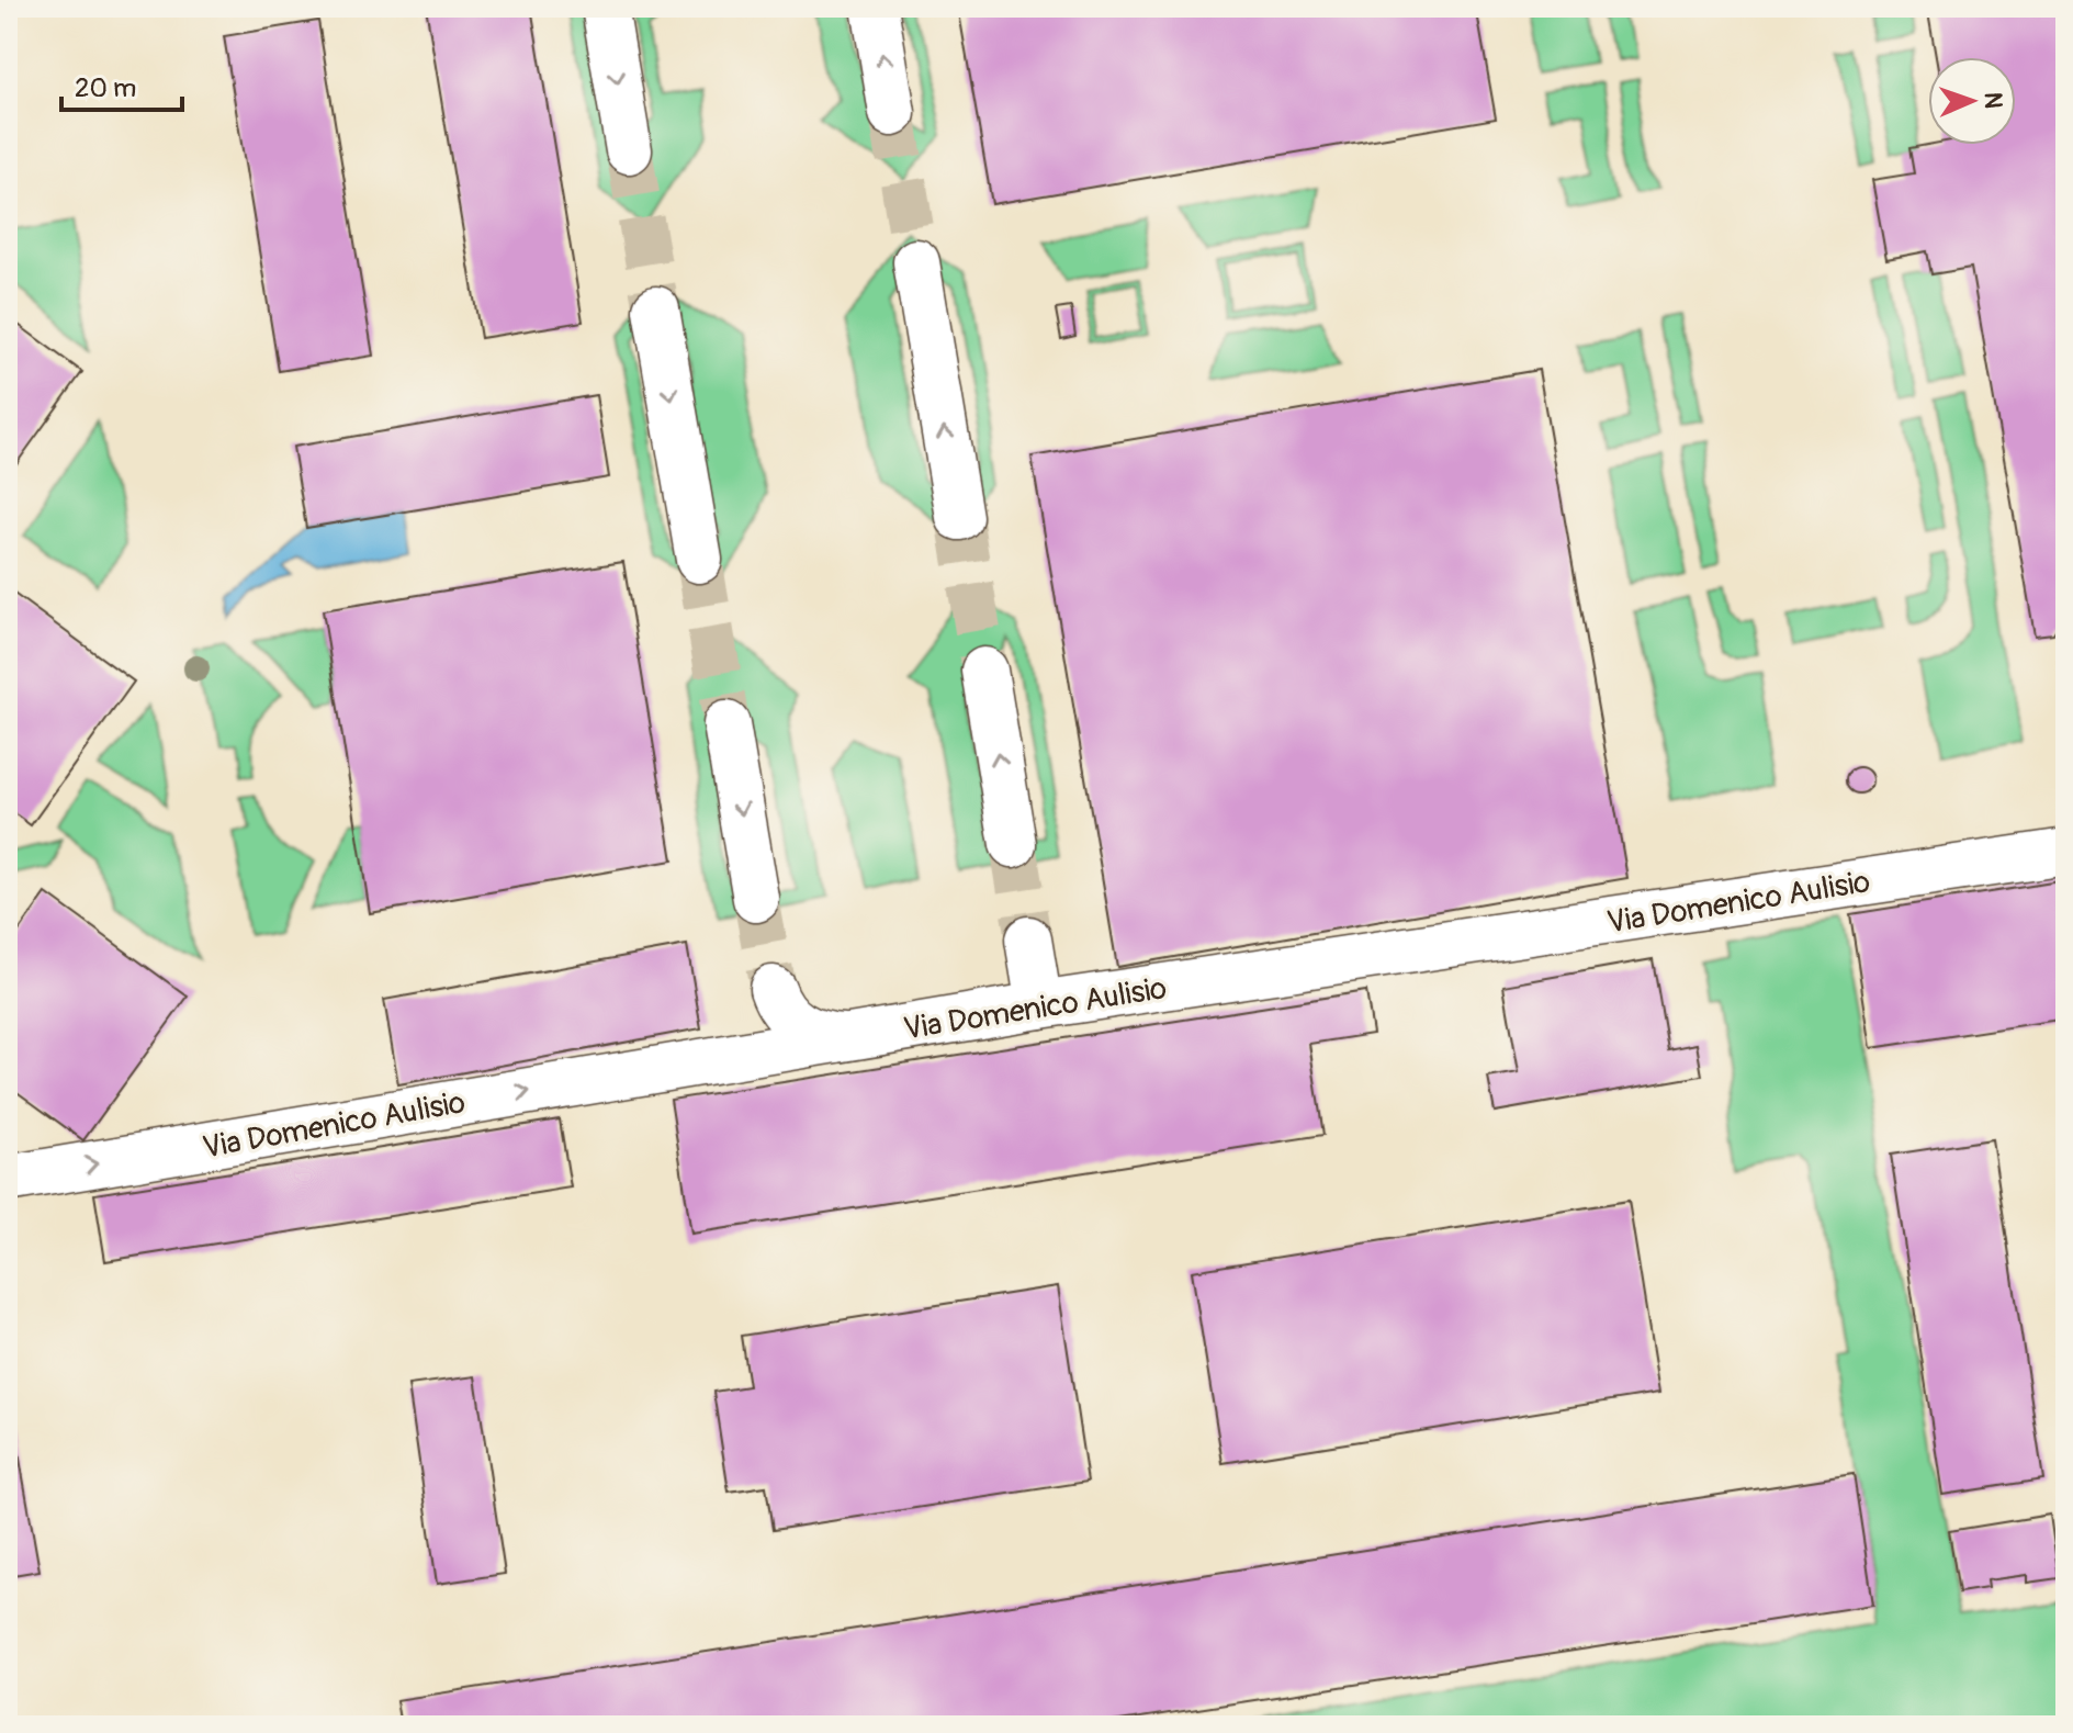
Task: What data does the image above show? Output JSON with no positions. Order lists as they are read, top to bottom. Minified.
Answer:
{"streets":{"main road":["Via Domenico Aulisio"]},"one_way":["Via Domenico Aulisio"],"scale_bar":"20 m","north":"right"}
